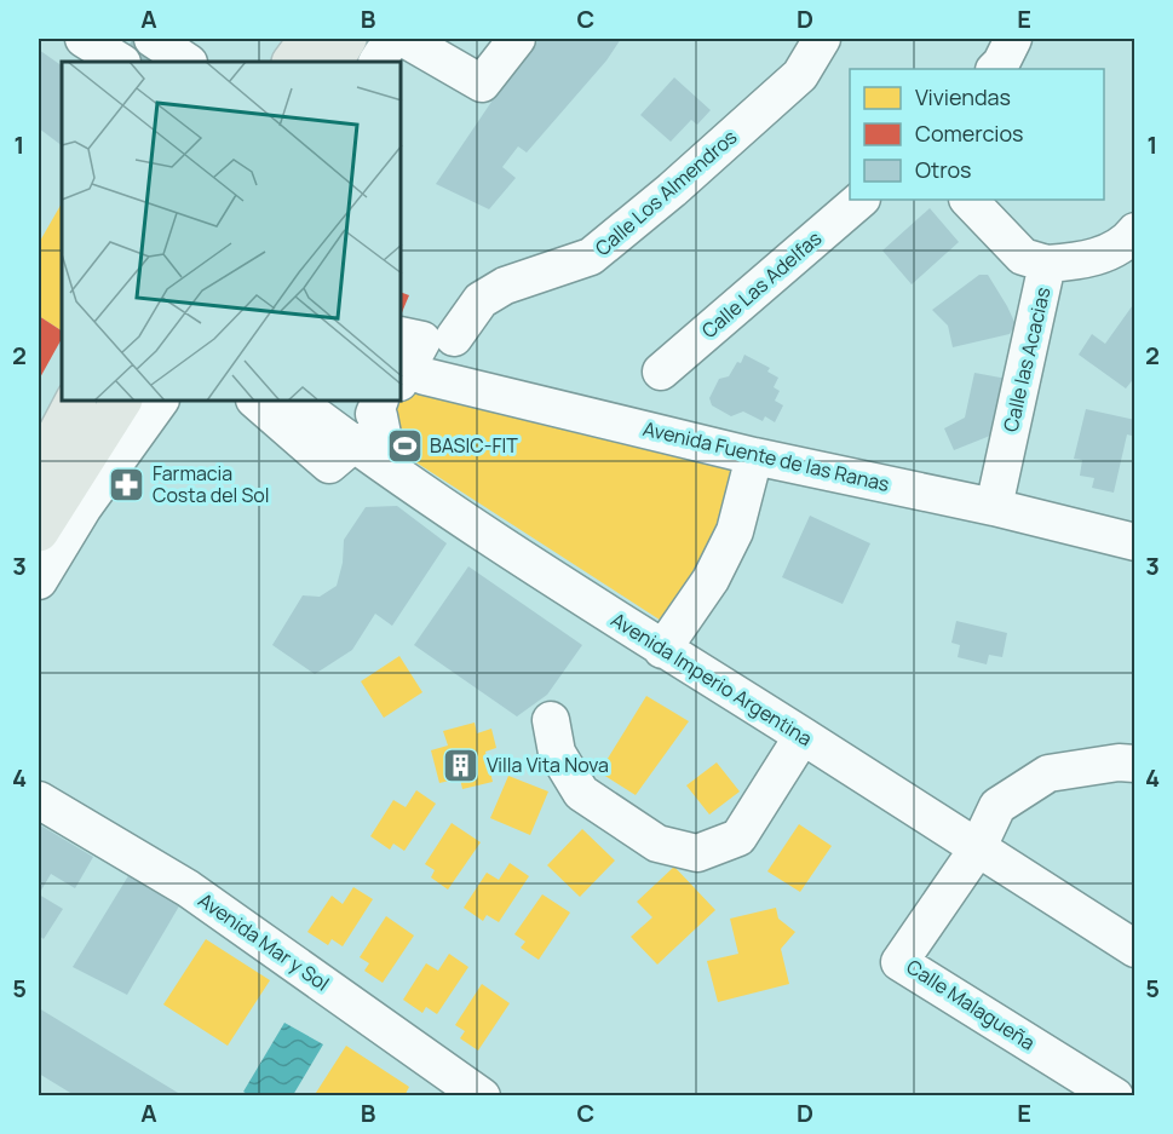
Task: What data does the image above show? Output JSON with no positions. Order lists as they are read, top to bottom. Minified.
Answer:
{"streets":{"street":["Calle Los Almendros","Calle Las Adelfas","Calle las Acacias","Avenida Fuente de las Ranas","Avenida Imperio Argentina","Avenida Mar y Sol","Calle Malagueña"]},"crossings":[["Calle las Acacias","Avenida Fuente de las Ranas"],["Avenida Imperio Argentina","Calle Malagueña"]],"places":{"sports":["BASIC-FIT"],"pharmacy":["Farmacia Costa del Sol"],"building":["Villa Vita Nova"]},"legend":["Viviendas","Comercios","Otros"],"grid":{"columns":["A","B","C","D","E"],"rows":["1","2","3","4","5"]}}
